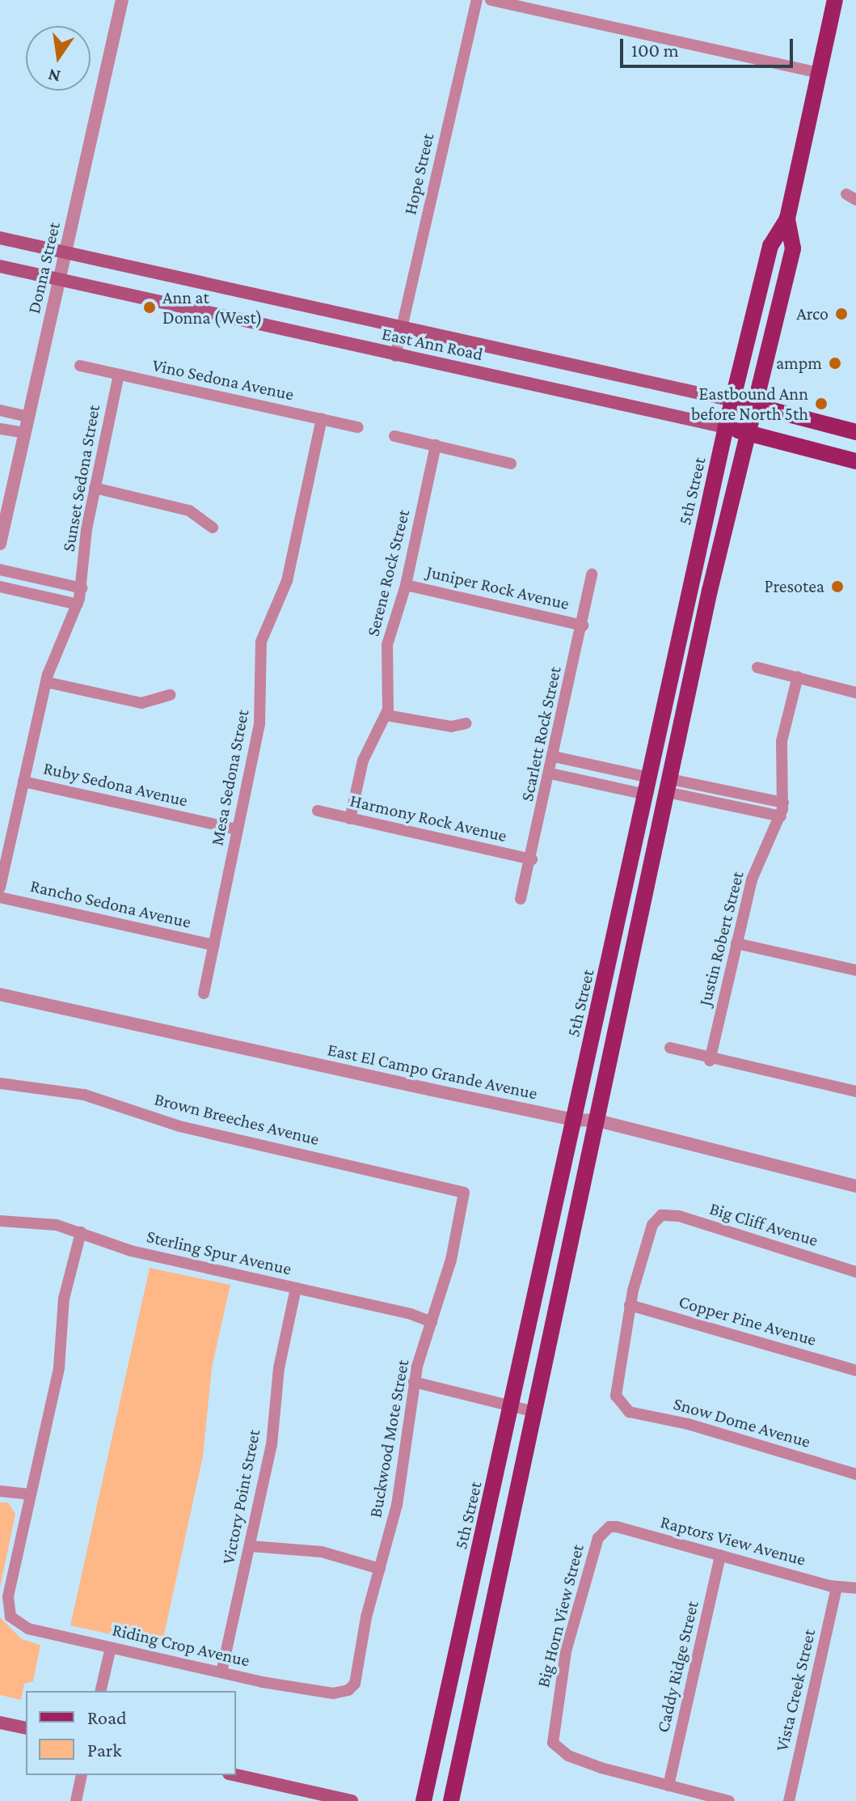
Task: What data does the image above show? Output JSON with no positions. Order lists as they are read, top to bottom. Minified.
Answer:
{"streets":{"main road":["East Ann Road","5th Street"],"street":["Hope Street","Donna Street","Vino Sedona Avenue","Sunset Sedona Street","Serene Rock Street","Juniper Rock Avenue","Scarlett Rock Street","Mesa Sedona Street","Ruby Sedona Avenue","Harmony Rock Avenue","Rancho Sedona Avenue","Justin Robert Street","East El Campo Grande Avenue","Brown Breeches Avenue","Big Cliff Avenue","Sterling Spur Avenue","Copper Pine Avenue","Snow Dome Avenue","Buckwood Mote Street","Victory Point Street","Raptors View Avenue","Big Horn View Street","Riding Crop Avenue","Caddy Ridge Street","Vista Creek Street"]},"crossings":[["Hope Street","East Ann Road"],["Donna Street","East Ann Road"],["East Ann Road","5th Street"],["Vino Sedona Avenue","Sunset Sedona Street"],["Vino Sedona Avenue","Mesa Sedona Street"],["Sunset Sedona Street","Ruby Sedona Avenue"],["5th Street","East El Campo Grande Avenue"],["Serene Rock Street","Juniper Rock Avenue"],["Serene Rock Street","Harmony Rock Avenue"],["Juniper Rock Avenue","Scarlett Rock Street"],["Scarlett Rock Street","Harmony Rock Avenue"],["Mesa Sedona Street","Ruby Sedona Avenue"],["Mesa Sedona Street","Rancho Sedona Avenue"],["Brown Breeches Avenue","Buckwood Mote Street"],["Big Cliff Avenue","Copper Pine Avenue"],["Big Cliff Avenue","Snow Dome Avenue"],["Sterling Spur Avenue","Buckwood Mote Street"],["Sterling Spur Avenue","Victory Point Street"],["Copper Pine Avenue","Snow Dome Avenue"],["Buckwood Mote Street","Riding Crop Avenue"],["Victory Point Street","Riding Crop Avenue"],["Raptors View Avenue","Big Horn View Street"],["Raptors View Avenue","Caddy Ridge Street"],["Raptors View Avenue","Vista Creek Street"],["Big Horn View Street","Caddy Ridge Street"]],"places":["Ann at Donna (West)","Arco","ampm","Eastbound Ann before North 5th","Presotea"],"legend":["Road","Park"],"scale_bar":"100 m","north":"bottom"}
